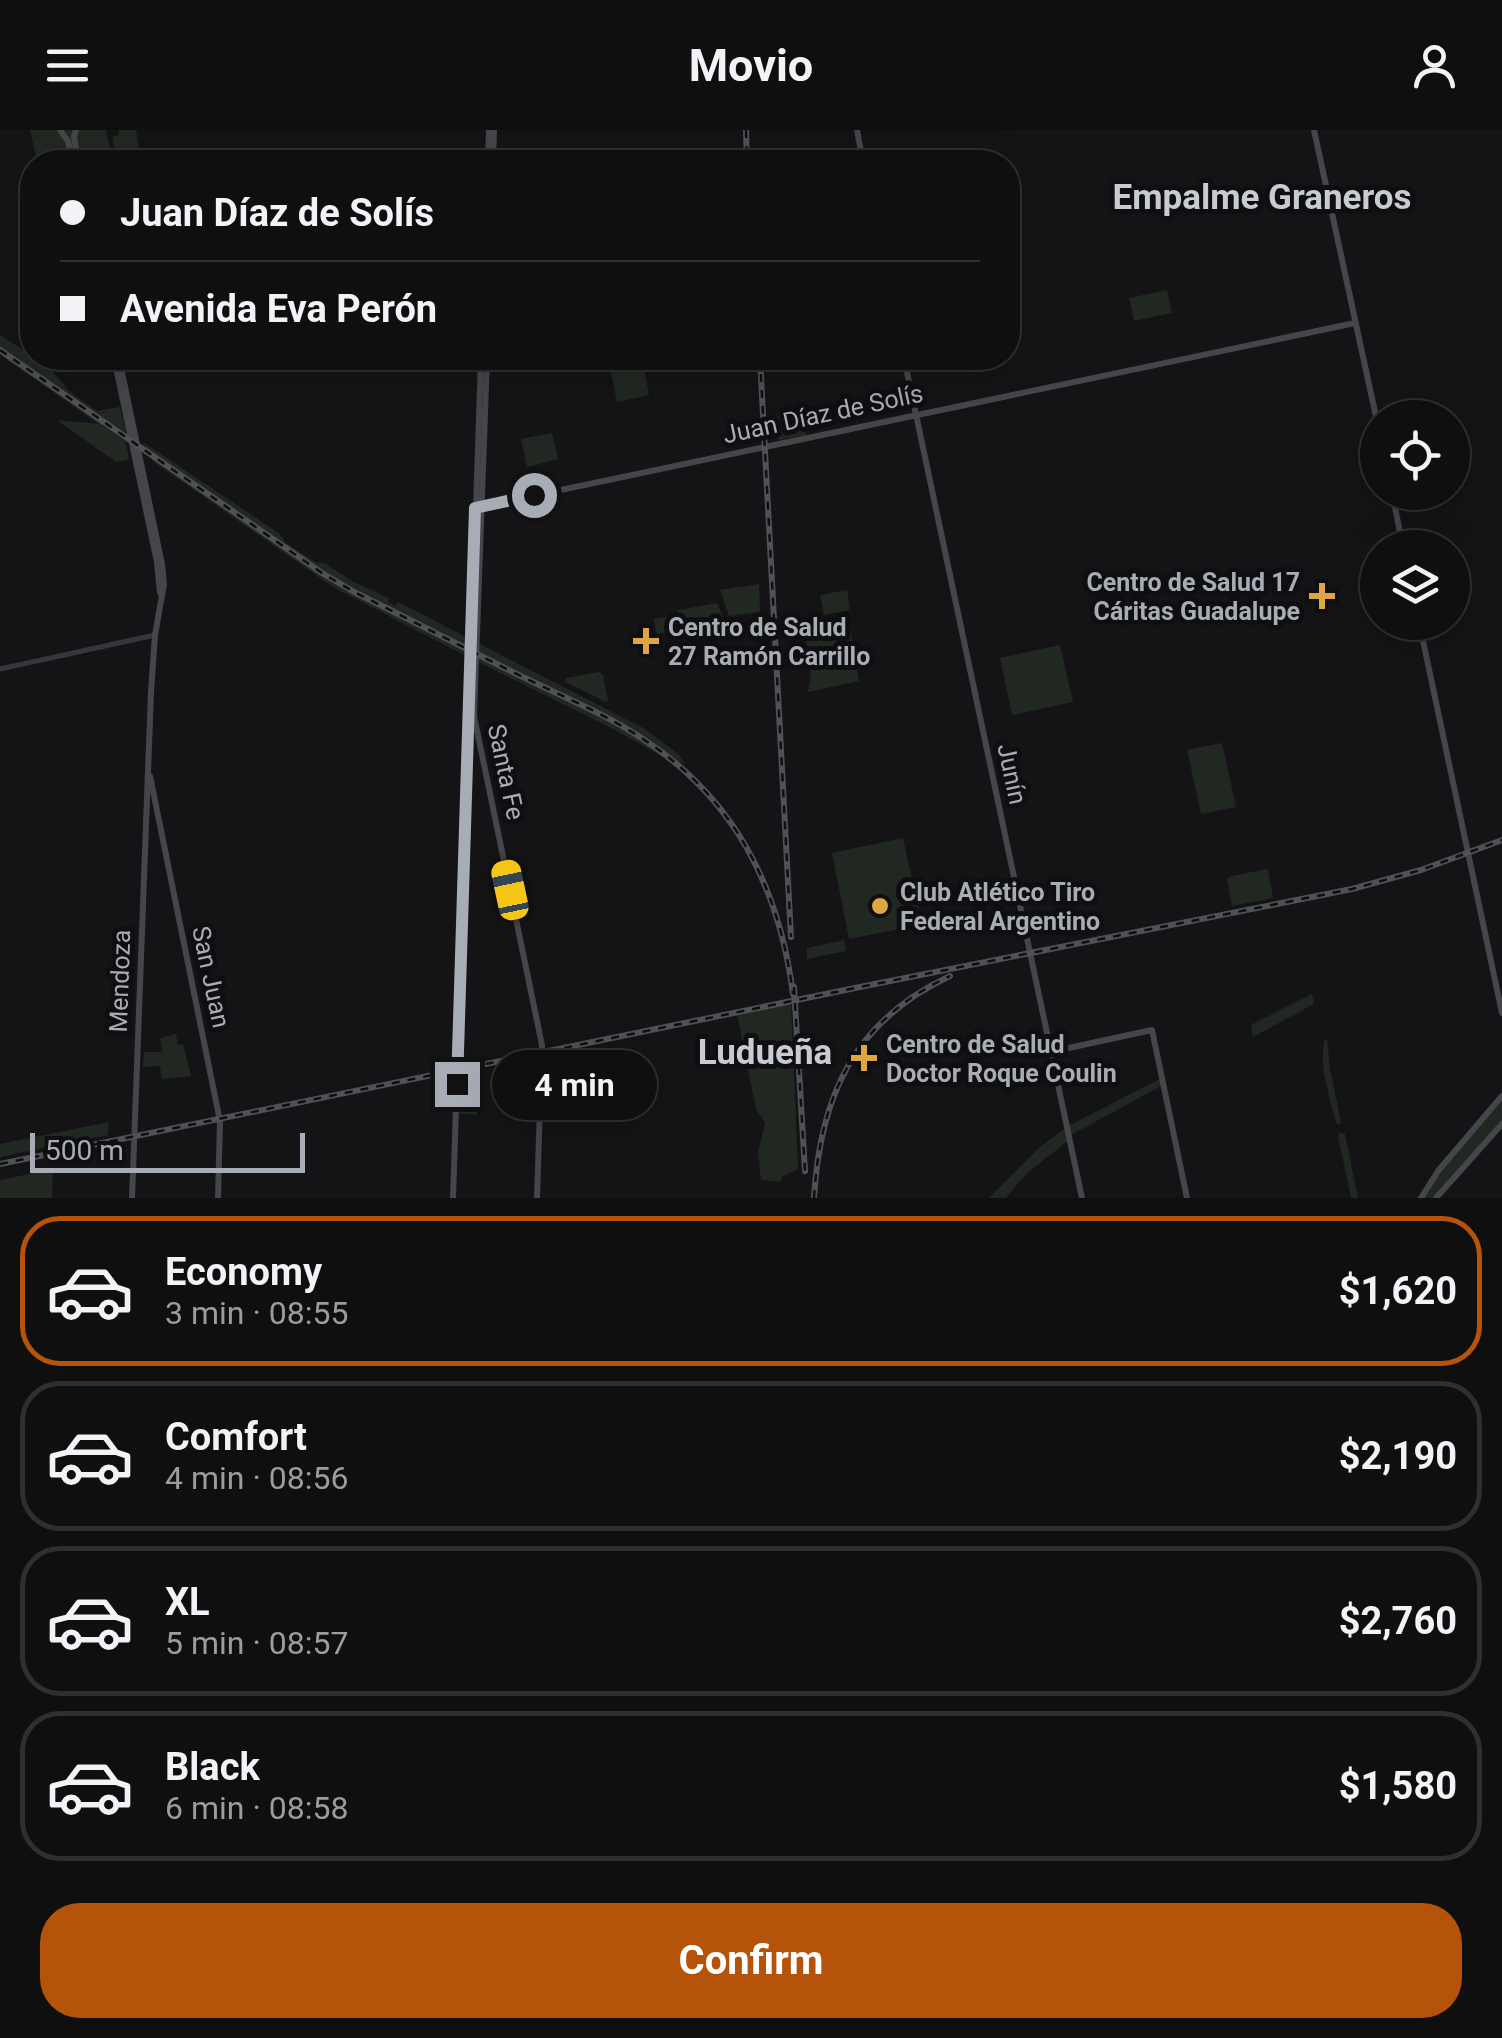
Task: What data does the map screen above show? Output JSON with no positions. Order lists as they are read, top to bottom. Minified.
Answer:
{"streets":{"main road":["Juan Díaz de Solís","Santa Fe","Junín","San Juan","Mendoza"]},"crossings":[["Juan Díaz de Solís","Santa Fe"],["Juan Díaz de Solís","Junín"],["San Juan","Mendoza"]],"districts":["Empalme Graneros","Ludueña"],"places":{"health":["Centro de Salud 17 Cáritas Guadalupe","Centro de Salud 27 Ramón Carrillo","Centro de Salud Doctor Roque Coulin"],"other":["Club Atlético Tiro Federal Argentino"]},"scale_bar":"500 m","page":{"header":"Movio","banner":["Juan Díaz de Solís","Avenida Eva Perón"],"bubble":"4 min","scale":"500 m","list":[{"name":"Economy","note":"3 min · 08:55","value":"$1,620"},{"name":"Comfort","note":"4 min · 08:56","value":"$2,190"},{"name":"XL","note":"5 min · 08:57","value":"$2,760"},{"name":"Black","note":"6 min · 08:58","value":"$1,580"}],"buttons":"Confirm"}}
